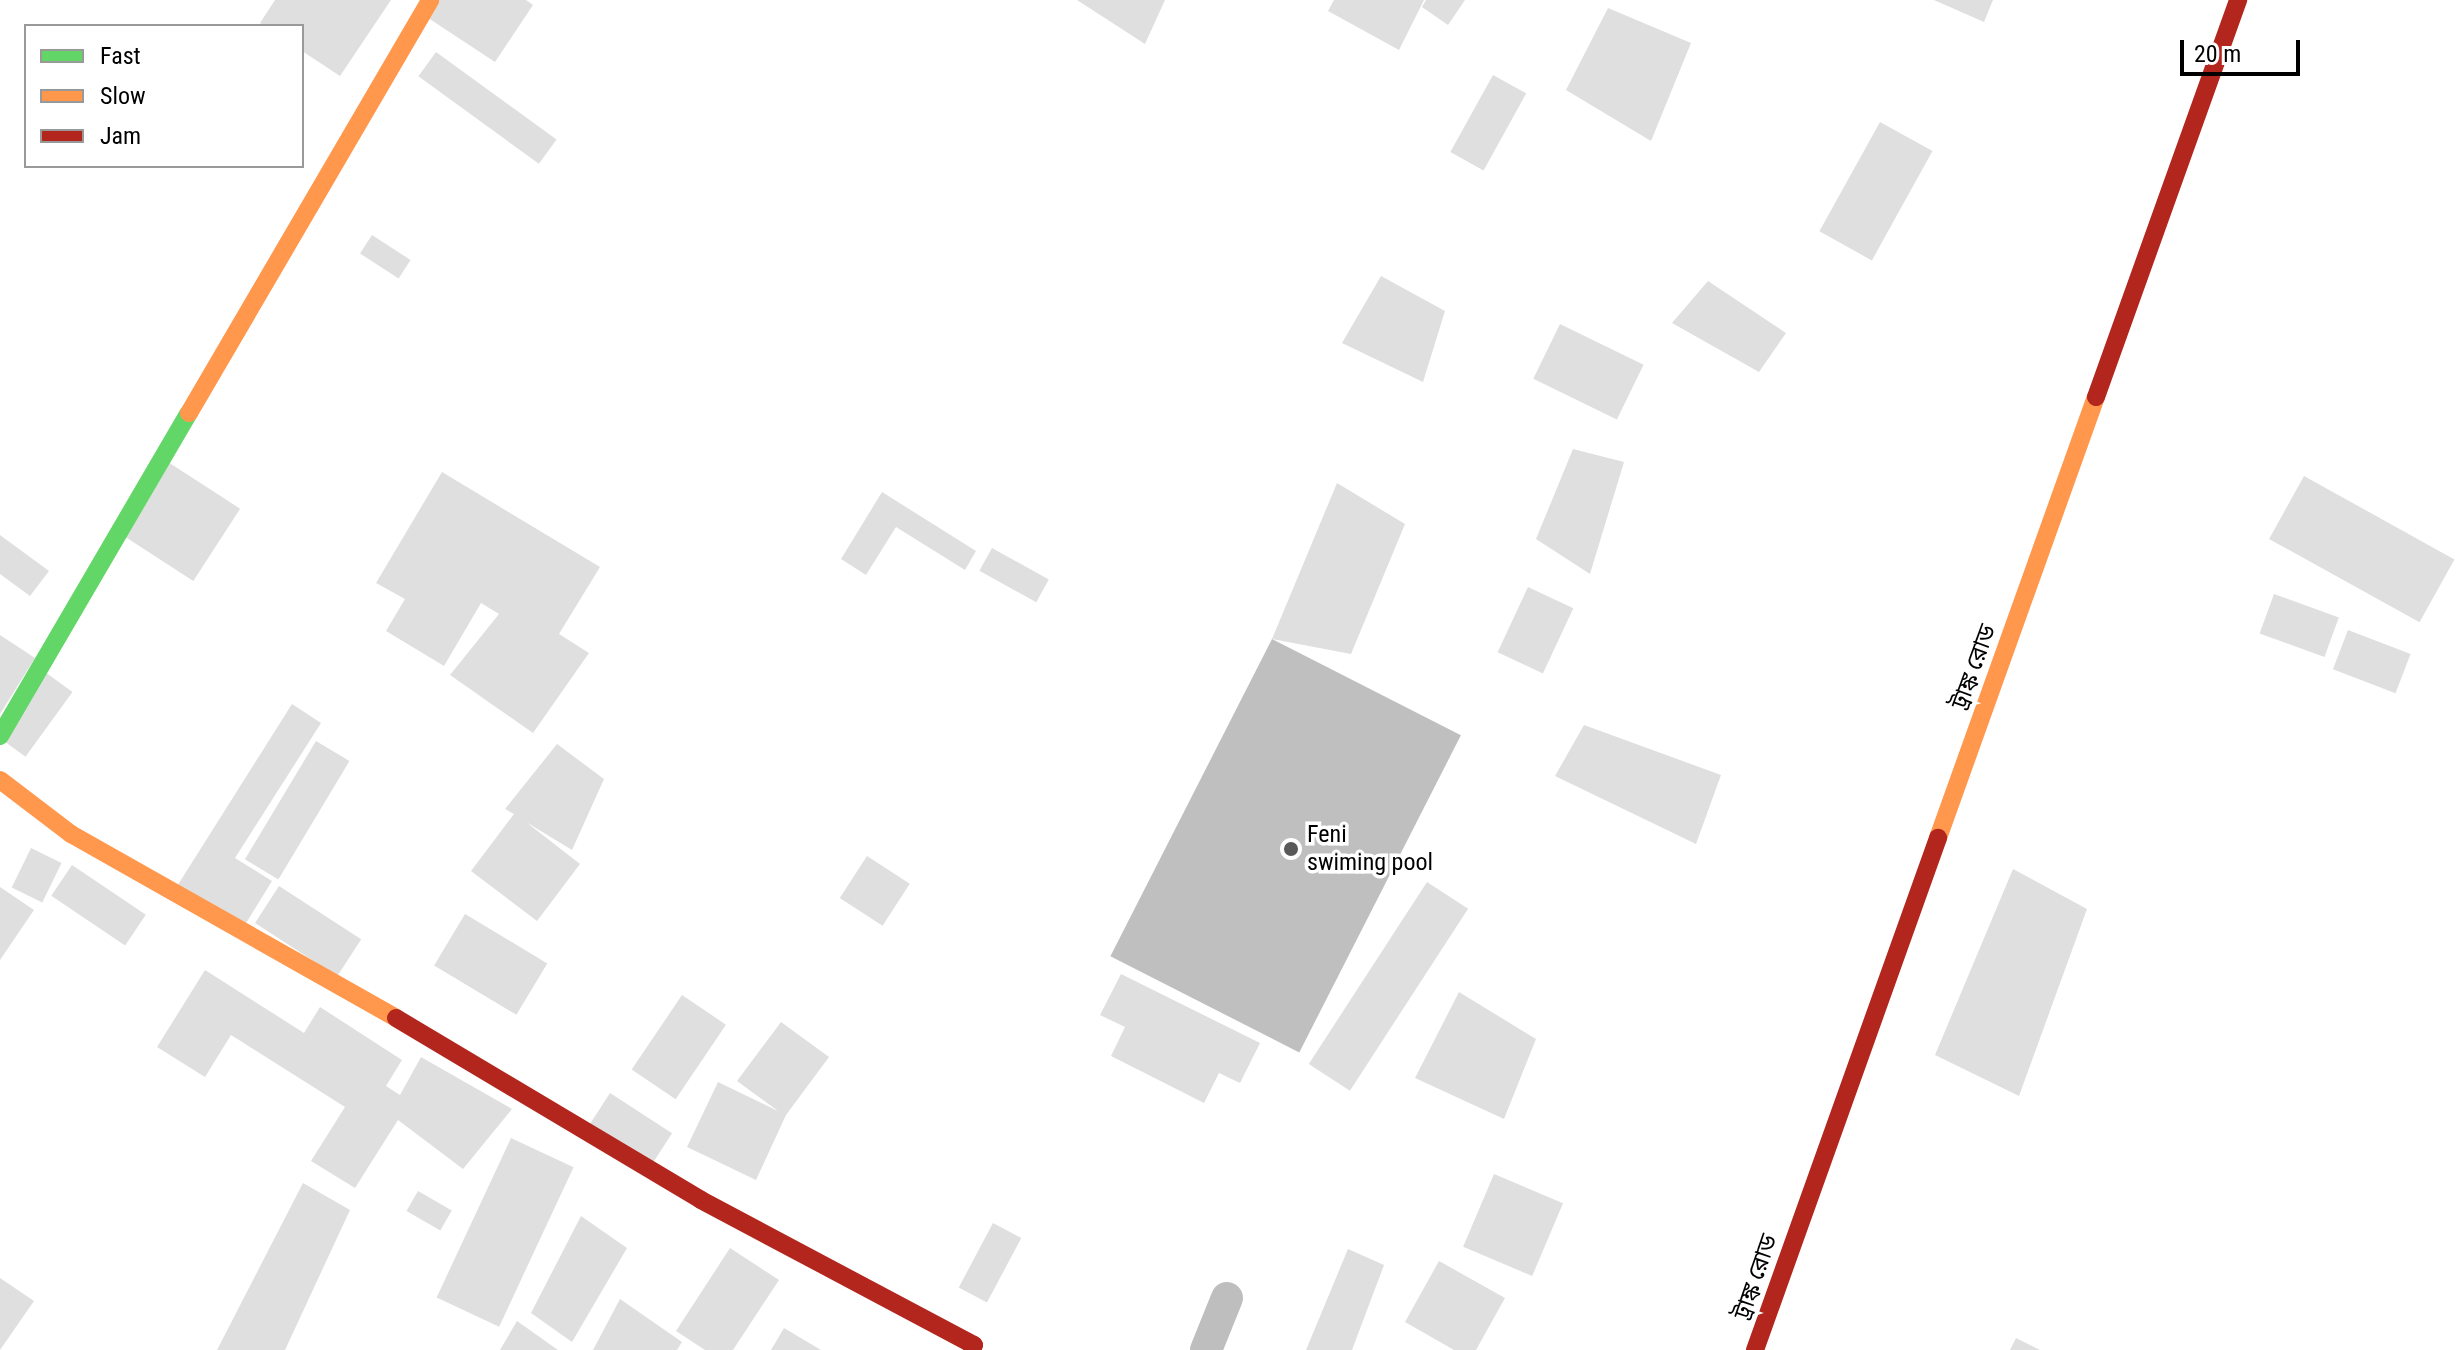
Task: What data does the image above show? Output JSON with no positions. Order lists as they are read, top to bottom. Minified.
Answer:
{"streets":{"street":["ট্রাঙ্ক রোড"]},"places":["Feni swiming pool"],"legend":["Fast","Slow","Jam"],"scale_bar":"20 m"}
